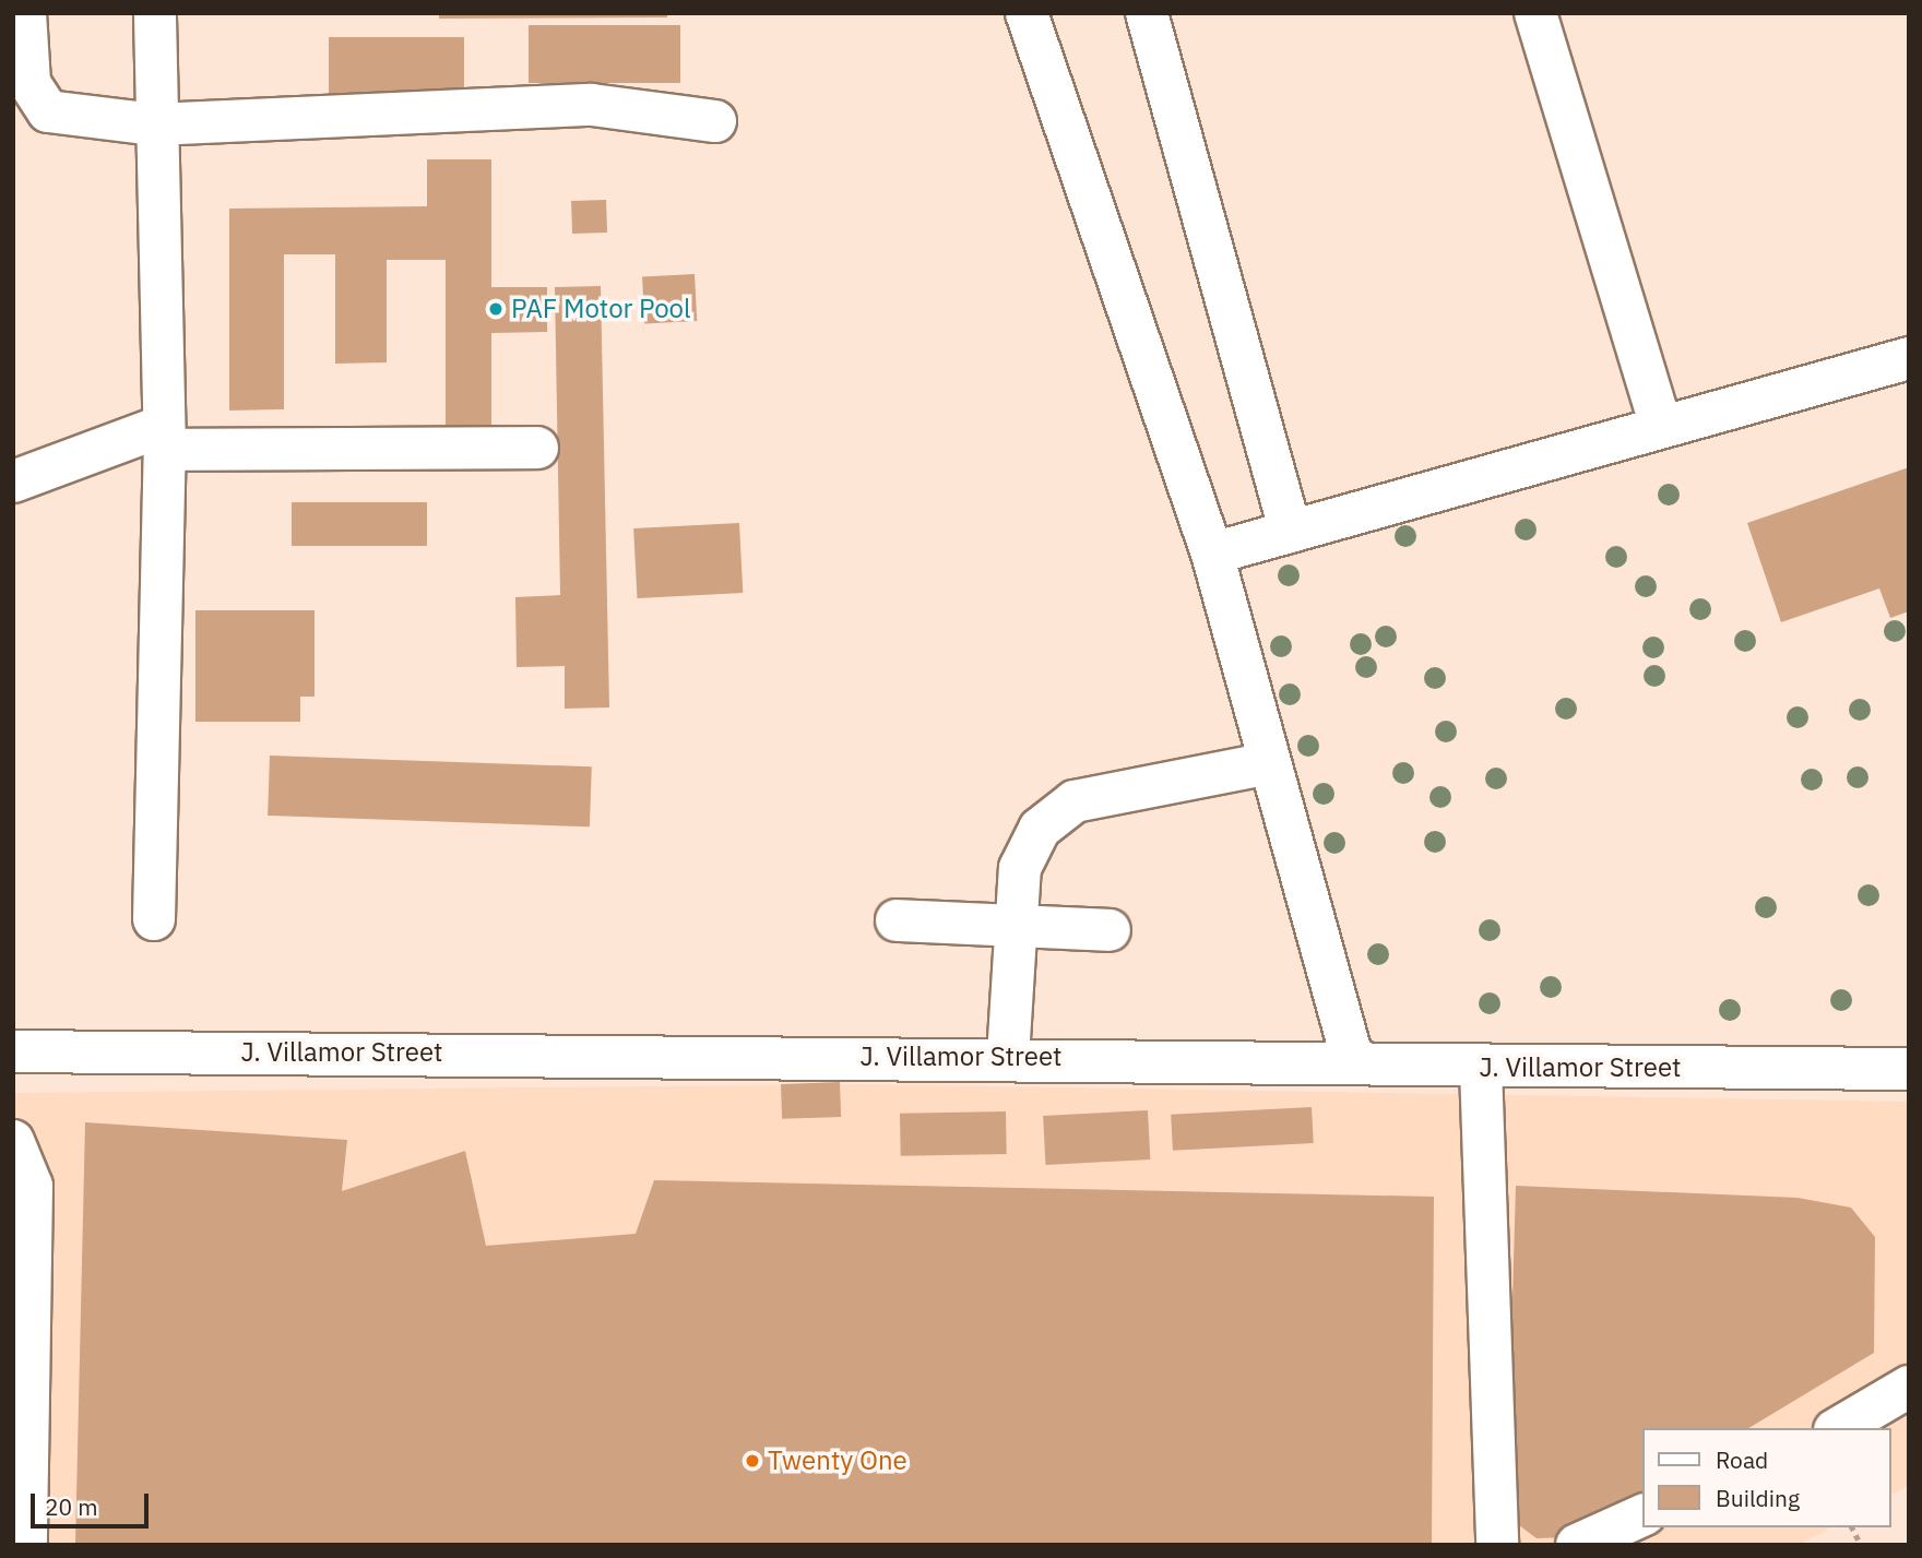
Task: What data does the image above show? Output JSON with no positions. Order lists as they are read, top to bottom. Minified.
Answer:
{"streets":{"street":["J. Villamor Street"]},"places":["PAF Motor Pool","Twenty One"],"legend":["Road","Building"],"scale_bar":"20 m"}
